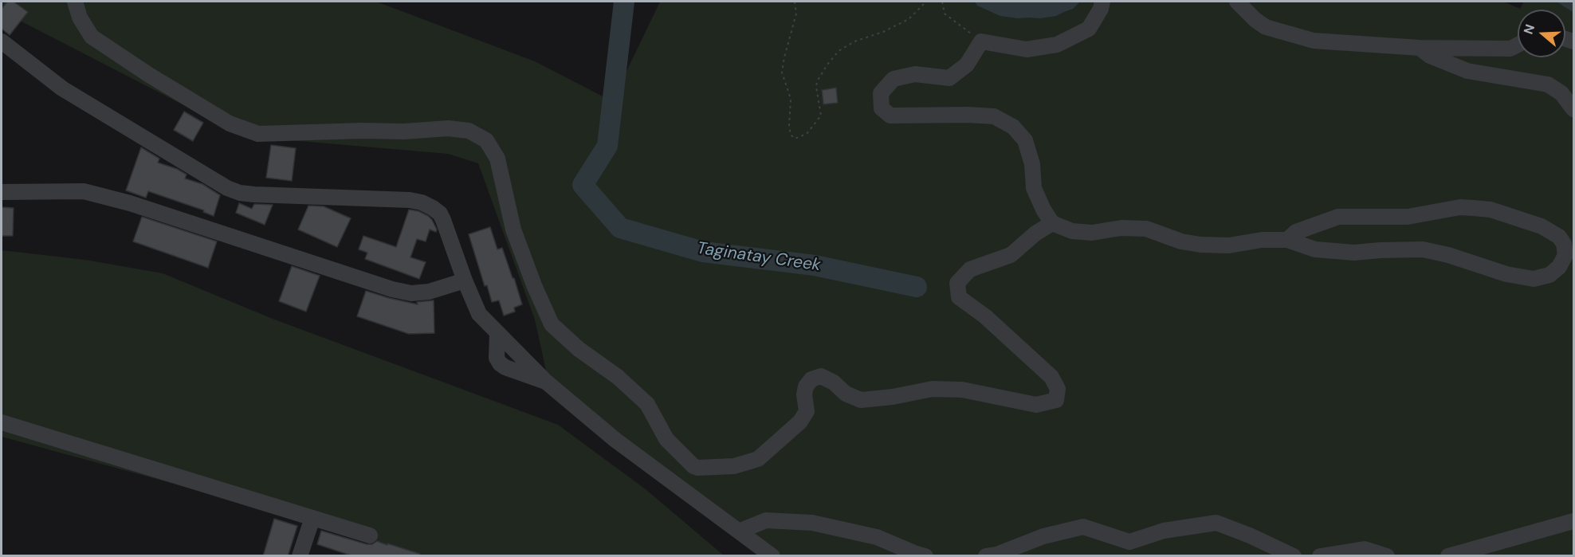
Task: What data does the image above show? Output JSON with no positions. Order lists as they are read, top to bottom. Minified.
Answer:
{"water":["Taginatay Creek"],"north":"left"}
